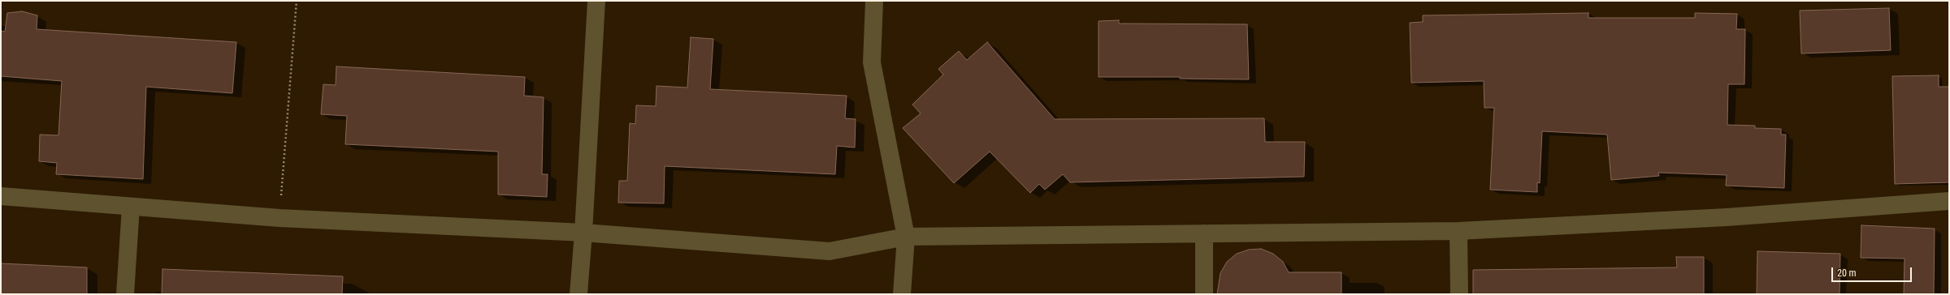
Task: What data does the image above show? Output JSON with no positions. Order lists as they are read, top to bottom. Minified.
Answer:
{"scale_bar":"20 m"}
